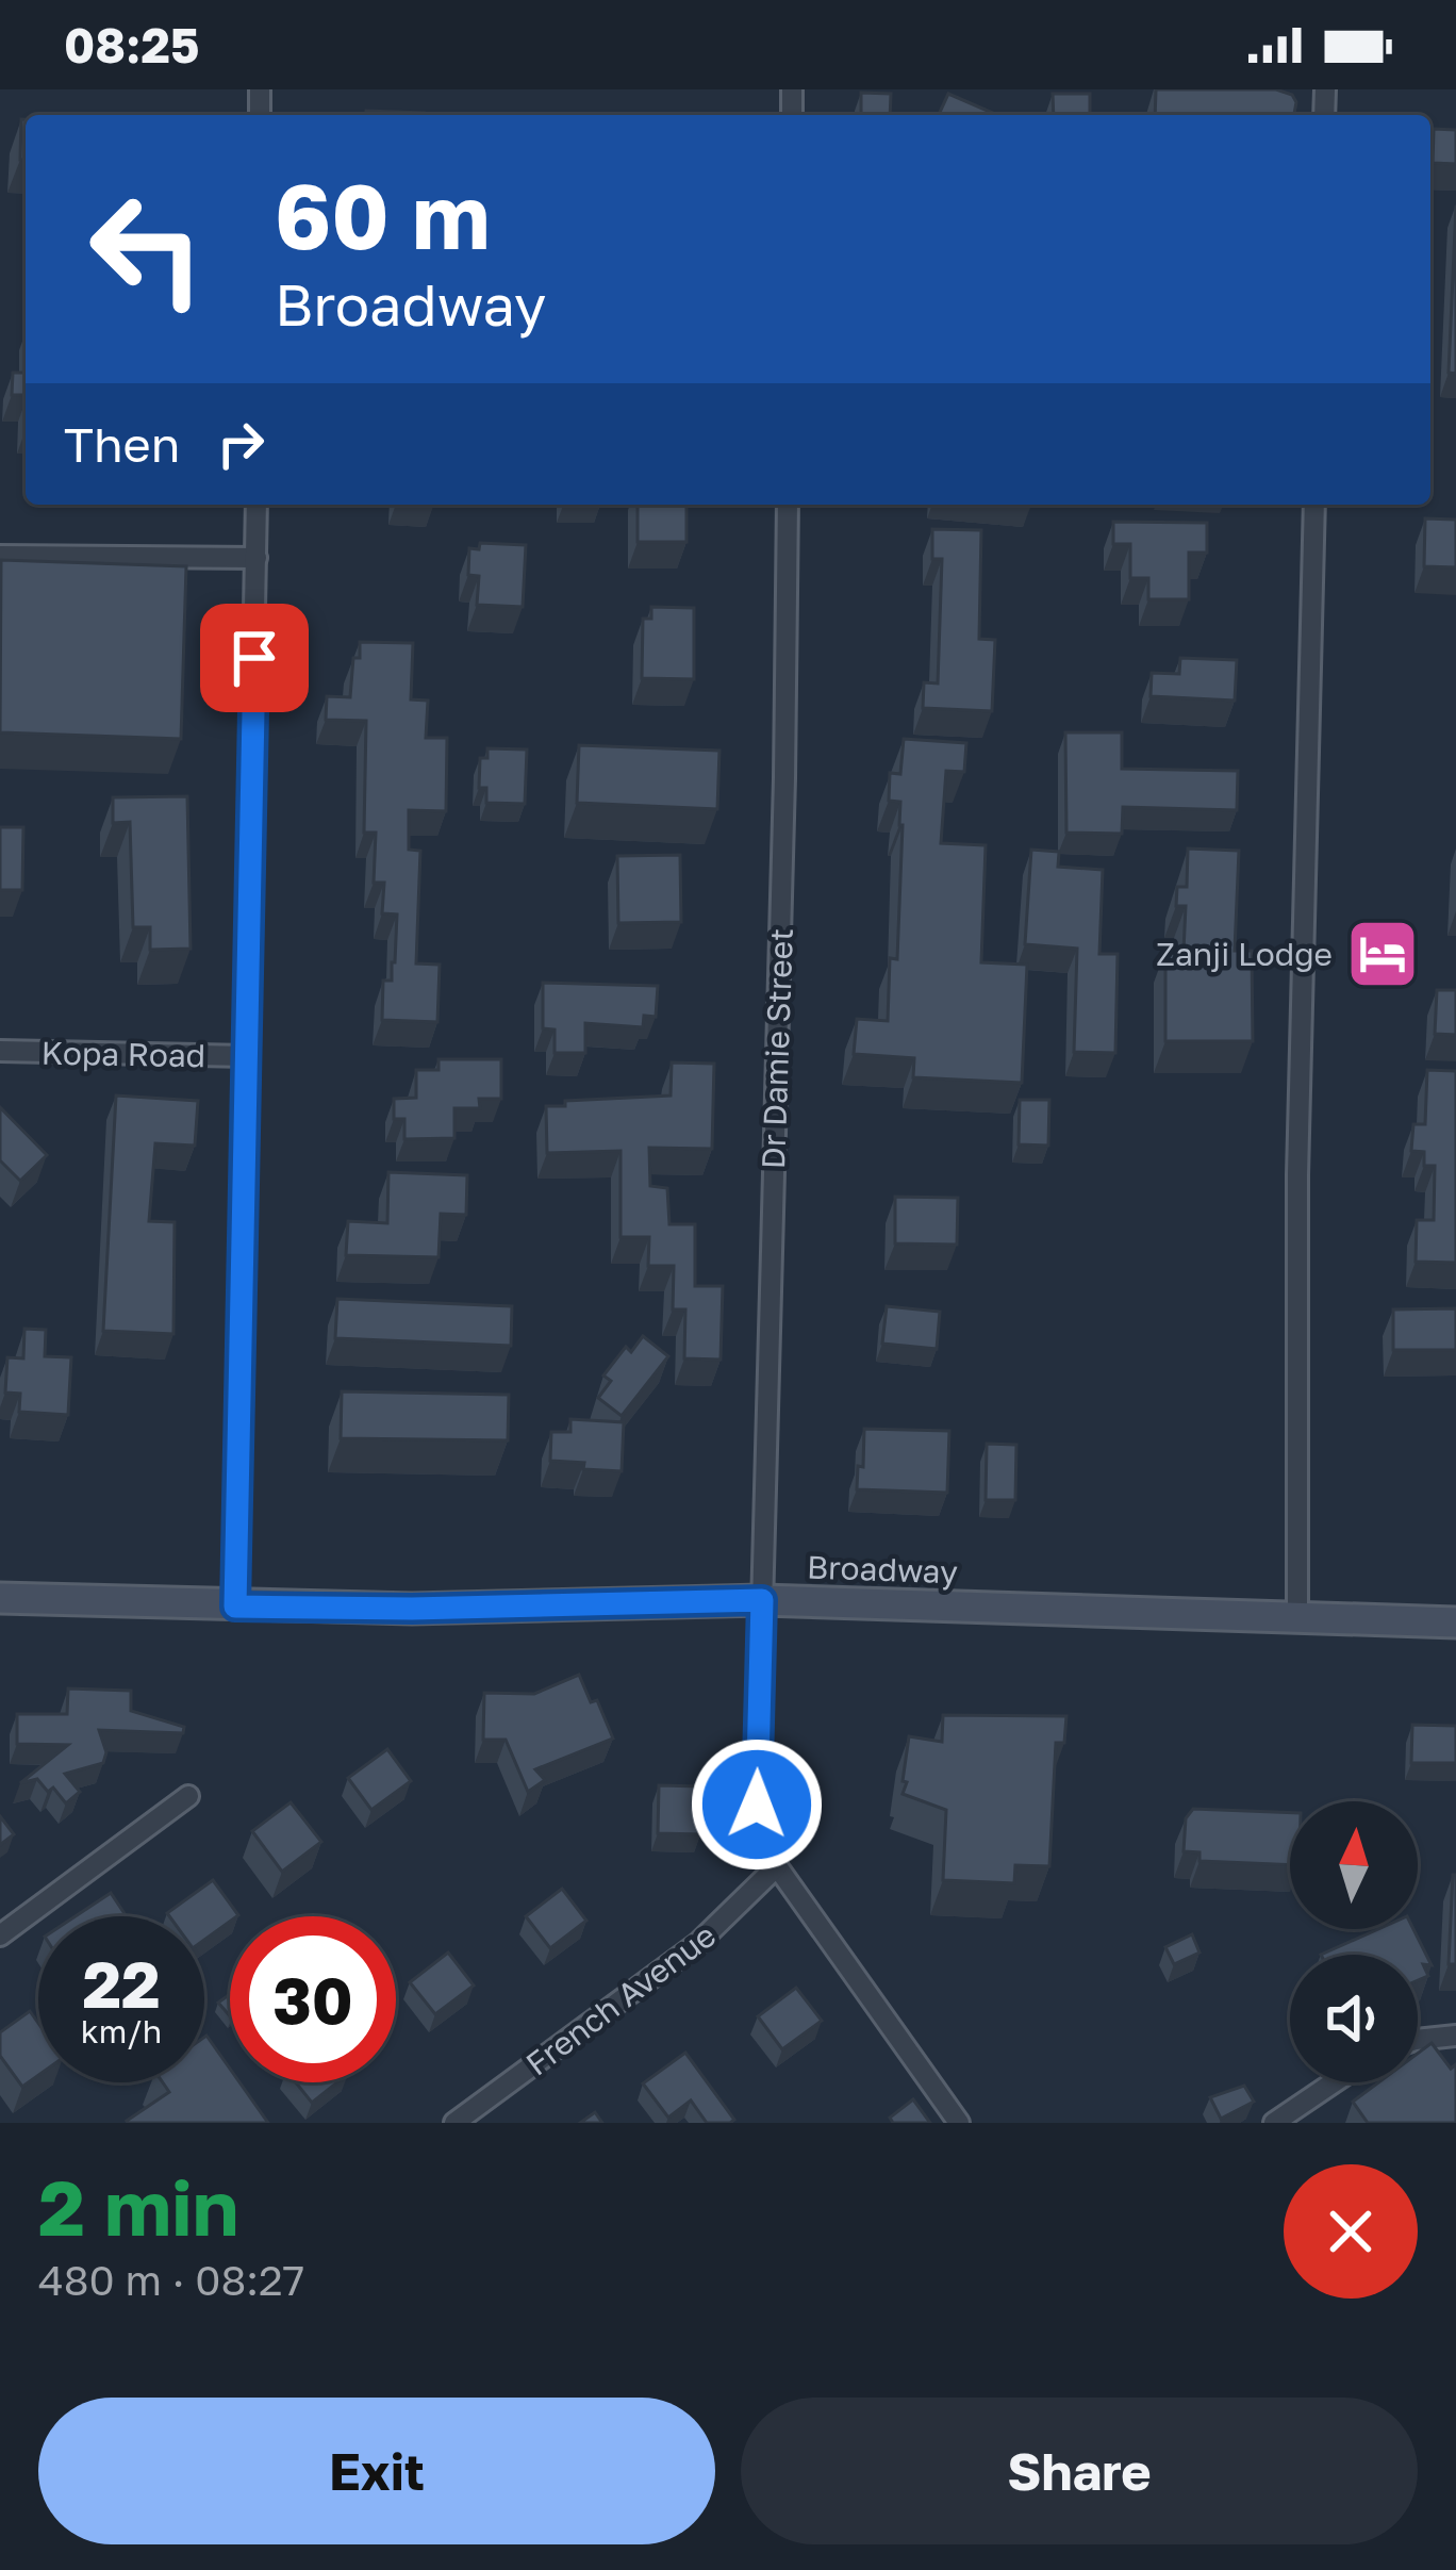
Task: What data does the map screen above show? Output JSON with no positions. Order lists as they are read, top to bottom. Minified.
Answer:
{"streets":{"main road":["Broadway"],"street":["Dr Damie Street","Kopa Road","French Avenue"]},"crossings":[["Dr Damie Street","Broadway"],["Dr Damie Street","French Avenue"]],"places":{"hotel":["Zanji Lodge"]},"north":"top","page":{"status":"08:25","turn":["60 m","Broadway"],"then":"Then","speed":"22 km/h","limit":"30","heading":["2 min","480 m · 08:27"],"buttons":["Exit","Share"]}}
